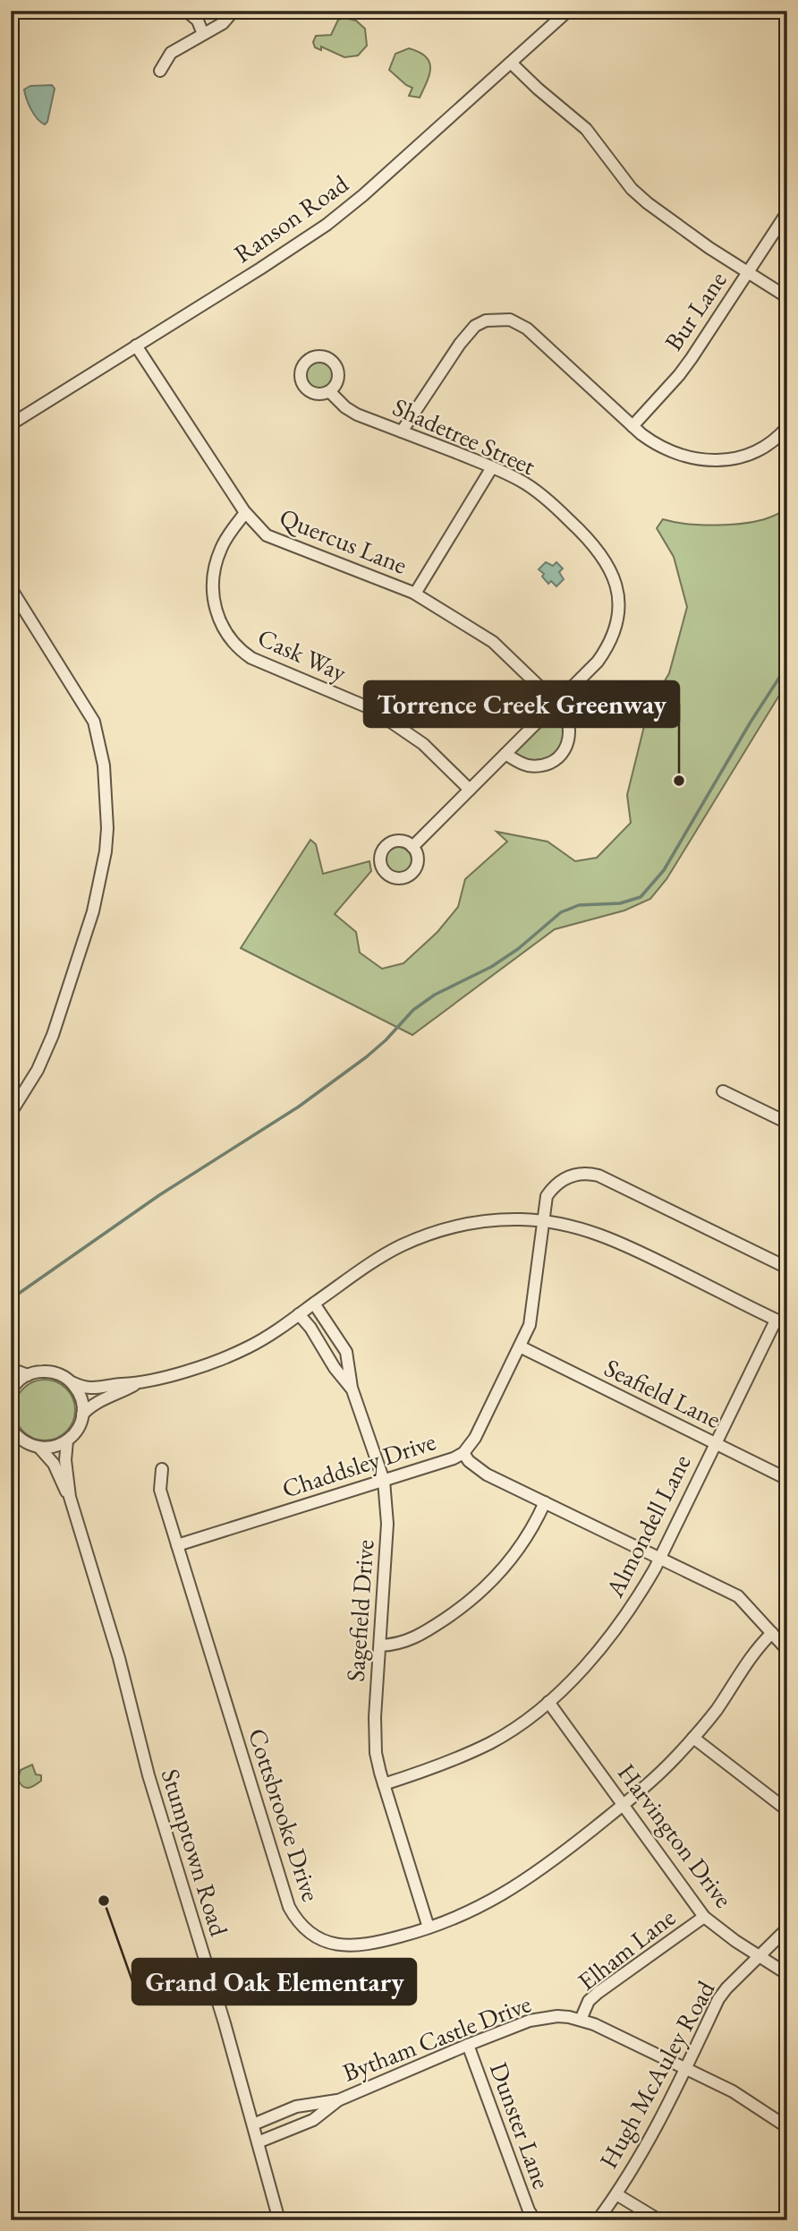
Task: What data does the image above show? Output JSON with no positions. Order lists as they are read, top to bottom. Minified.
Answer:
{"streets":{"street":["Ranson Road","Bur Lane","Shadetree Street","Quercus Lane","Cask Way","Seafield Lane","Chaddsley Drive","Almondell Lane","Sagefield Drive","Cottsbrooke Drive","Harvington Drive","Stumptown Road","Elham Lane","Bytham Castle Drive","Hugh McAuley Road","Dunster Lane"]},"crossings":[["Ranson Road","Quercus Lane"],["Shadetree Street","Quercus Lane"],["Shadetree Street","Cask Way"],["Quercus Lane","Cask Way"],["Seafield Lane","Chaddsley Drive"],["Seafield Lane","Almondell Lane"],["Chaddsley Drive","Sagefield Drive"],["Chaddsley Drive","Cottsbrooke Drive"],["Almondell Lane","Sagefield Drive"],["Almondell Lane","Harvington Drive"],["Sagefield Drive","Cottsbrooke Drive"],["Cottsbrooke Drive","Harvington Drive"],["Harvington Drive","Elham Lane"],["Harvington Drive","Hugh McAuley Road"],["Stumptown Road","Bytham Castle Drive"],["Elham Lane","Bytham Castle Drive"],["Bytham Castle Drive","Hugh McAuley Road"],["Bytham Castle Drive","Dunster Lane"]],"places":["Torrence Creek Greenway","Grand Oak Elementary"]}
